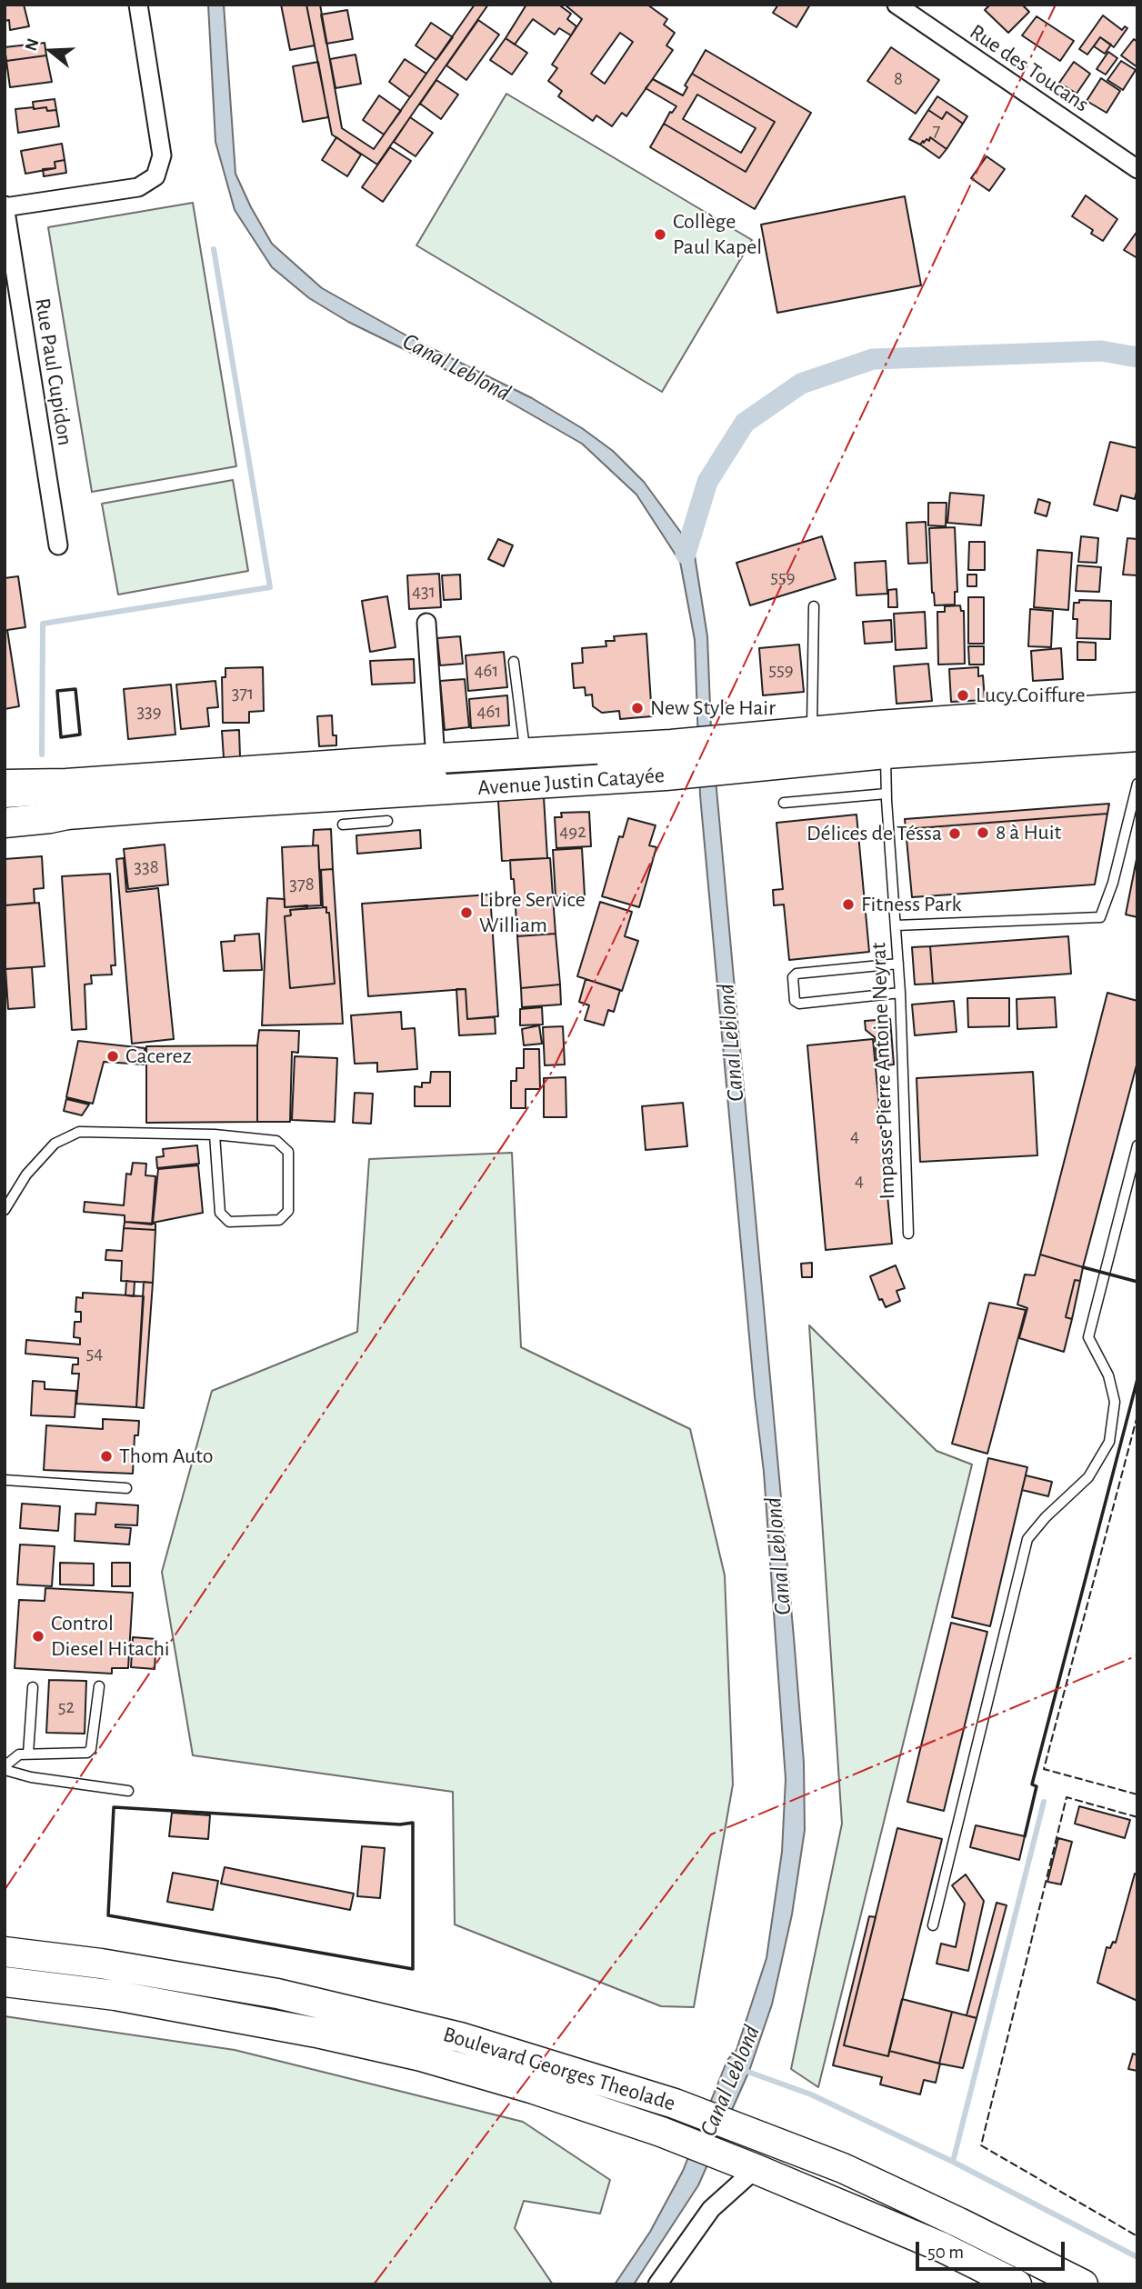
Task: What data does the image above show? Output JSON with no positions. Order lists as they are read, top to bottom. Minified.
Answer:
{"streets":{"main road":["Avenue Justin Catayée","Boulevard Georges Theolade"],"street":["Rue des Toucans","Rue Paul Cupidon"],"lane":["Impasse Pierre Antoine Neyrat"]},"crossings":[["Avenue Justin Catayée","Impasse Pierre Antoine Neyrat"]],"water":["Canal Leblond"],"places":["Collège Paul Kapel","Lucy Coiffure","New Style Hair","8 à Huit","Délices de Téssa","Fitness Park","Libre Service William","Cacerez","Thom Auto","Control Diesel Hitachi"],"house_numbers":["8","7","559","431","559","461","371","339","461","492","338","378","4","4","54","52"],"scale_bar":"50 m","north":"left"}
